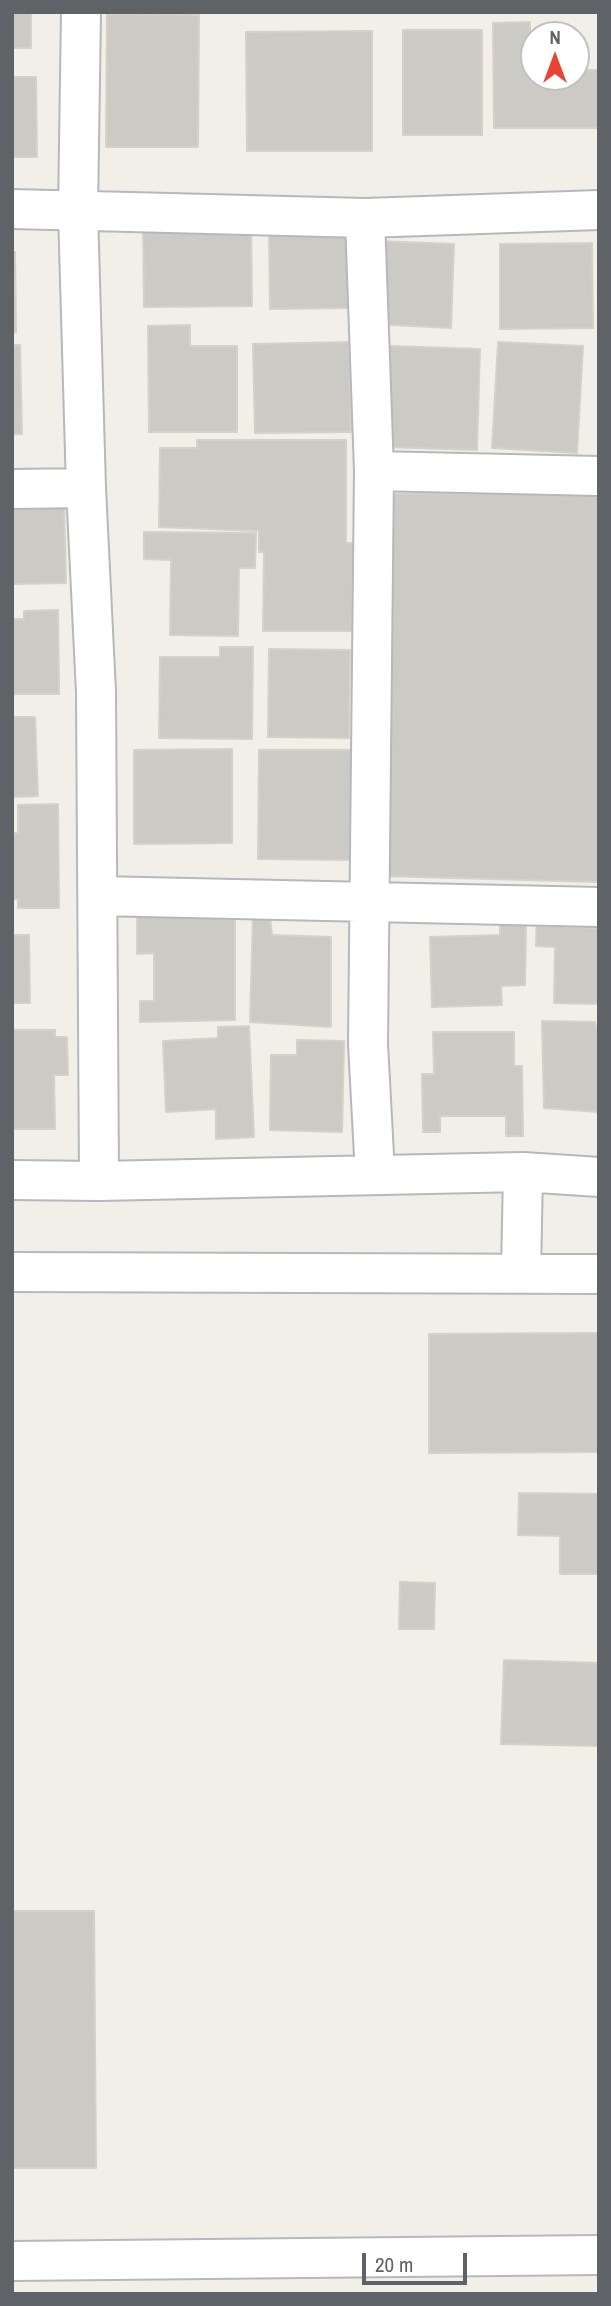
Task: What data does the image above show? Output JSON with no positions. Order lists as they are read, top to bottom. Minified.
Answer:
{"scale_bar":"20 m","north":"top"}
